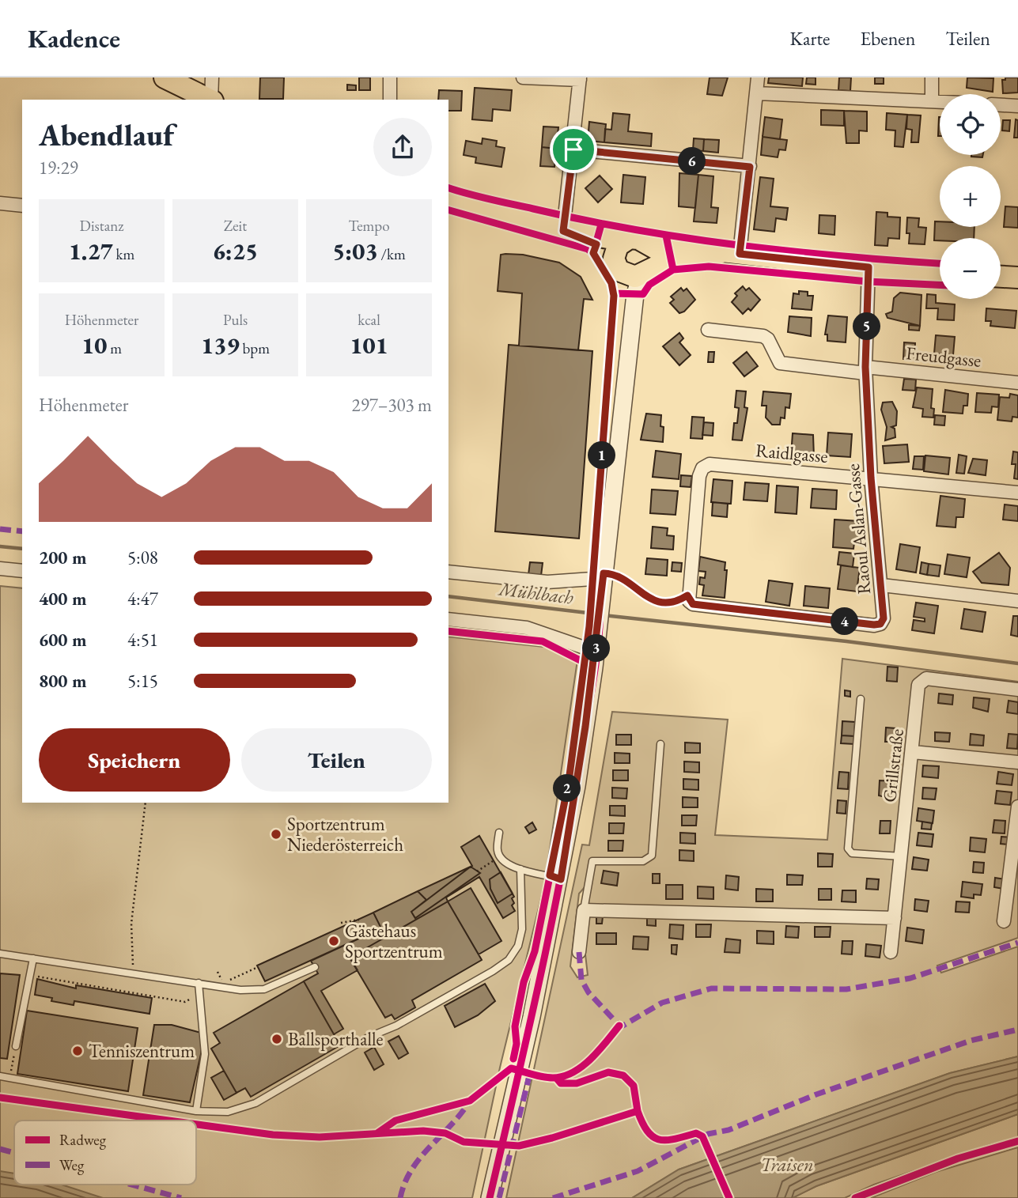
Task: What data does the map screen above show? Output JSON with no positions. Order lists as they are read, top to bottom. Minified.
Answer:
{"streets":{"street":["Freudgasse","Raidlgasse","Raoul Aslan-Gasse","Grillstraße"]},"crossings":[["Freudgasse","Raoul Aslan-Gasse"],["Raidlgasse","Raoul Aslan-Gasse"]],"water":["Mühlbach","Traisen"],"places":["Sportzentrum Niederösterreich","Gästehaus Sportzentrum","Ballsporthalle","Tenniszentrum"],"legend":["Radweg","Weg"],"page":{"header":"Kadence","nav":["Karte","Ebenen","Teilen"],"map_buttons":["+","−"],"heading":["Abendlauf","19:29"],"pins":["6","5","1","4","3","2"],"stats":[["Distanz","1.27 km"],["Zeit","6:25"],["Tempo","5:03 /km"],["Höhenmeter","10 m"],["Puls","139 bpm"],["kcal","101"]],"chart":["Höhenmeter","297–303 m"],"list":[{"name":"200 m","note":"5:08"},{"name":"400 m","note":"4:47"},{"name":"600 m","note":"4:51"},{"name":"800 m","note":"5:15"}],"buttons":["Speichern","Teilen"]}}
